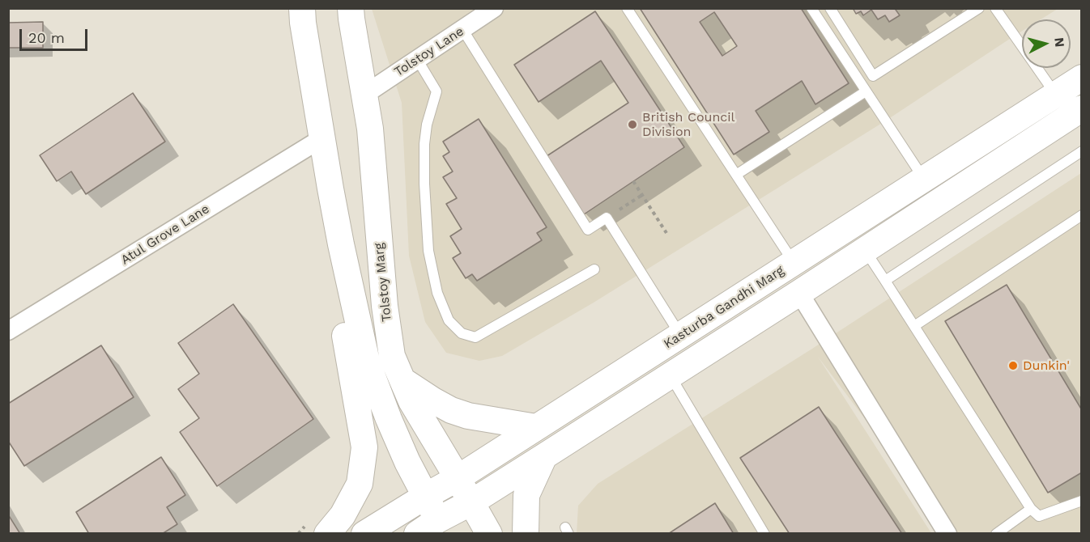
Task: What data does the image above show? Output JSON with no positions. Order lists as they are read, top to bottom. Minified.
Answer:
{"streets":{"main road":["Tolstoy Marg","Kasturba Gandhi Marg"],"street":["Tolstoy Lane","Atul Grove Lane"]},"crossings":[["Tolstoy Lane","Tolstoy Marg"],["Tolstoy Marg","Kasturba Gandhi Marg"]],"places":["British Council Division","Dunkin'"],"scale_bar":"20 m","north":"right"}
